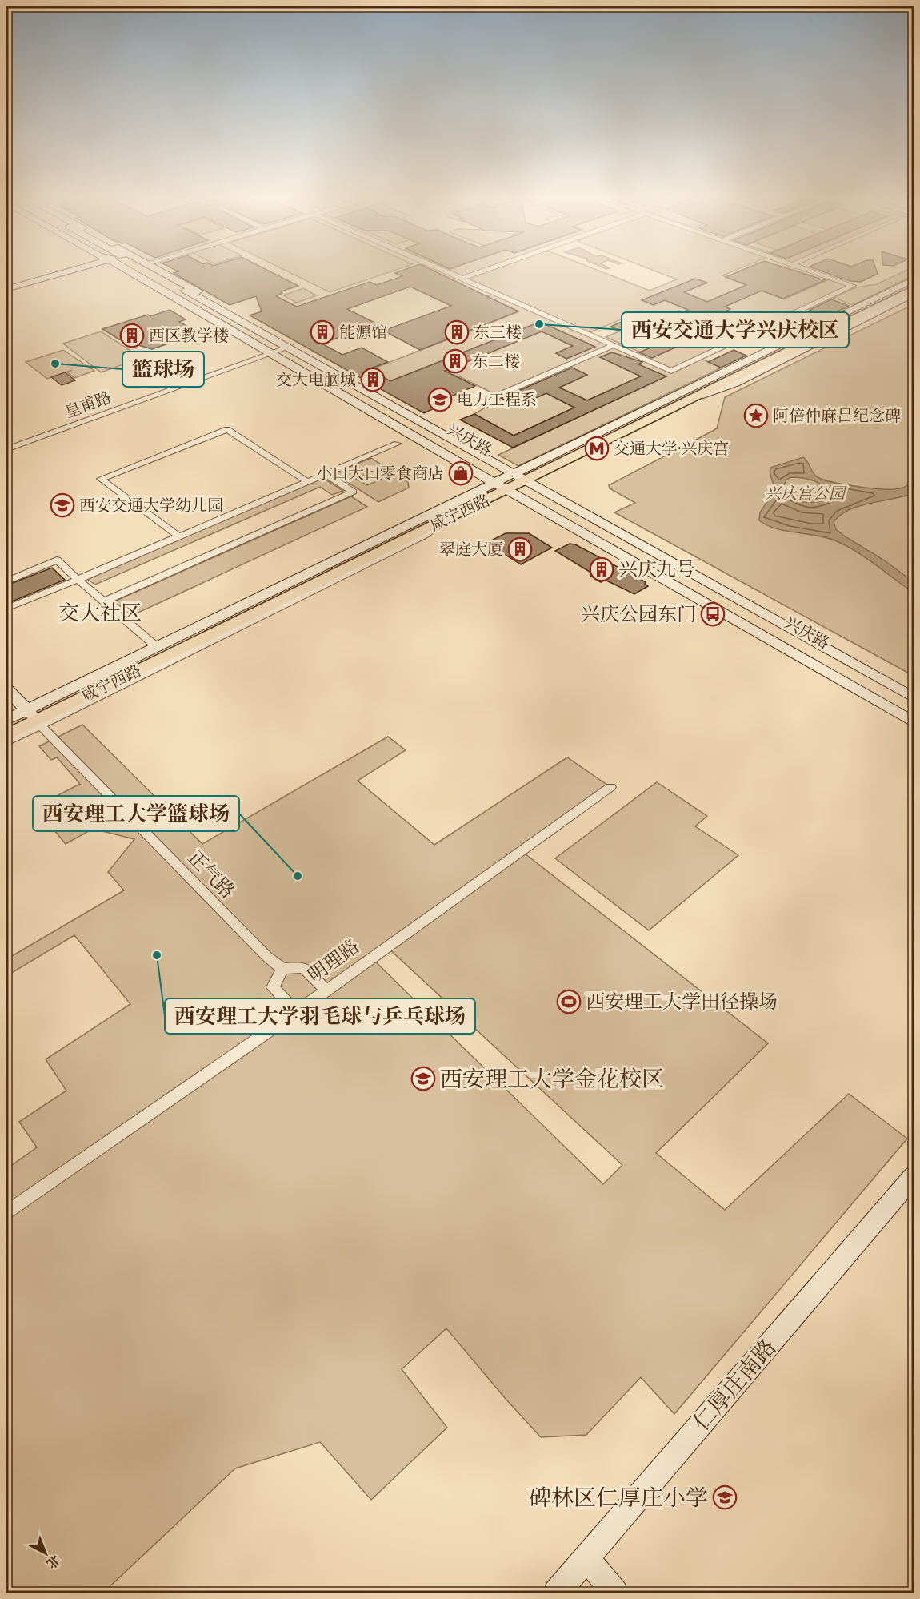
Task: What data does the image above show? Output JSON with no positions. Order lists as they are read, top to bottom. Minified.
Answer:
{"streets":{"main road":["咸宁西路"],"street":["皇甫路","兴庆路","正气路","明理路","仁厚庄南路"]},"crossings":[["皇甫路","兴庆路"],["兴庆路","咸宁西路"],["咸宁西路","正气路"]],"districts":["交大社区"],"parks":["兴庆宫公园"],"places":{"other":["西安交通大学兴庆校区","篮球场","西安理工大学篮球场","西安理工大学羽毛球与乒乓球场"],"building":["能源馆","东三楼","西区教学楼","东二楼","交大电脑城","翠庭大厦","兴庆九号"],"school or university":["电力工程系","西安交通大学幼儿园","西安理工大学金花校区","碑林区仁厚庄小学"],"place":["阿倍仲麻吕纪念碑"],"metro station":["交通大学·兴庆宫"],"shop":["小口大口零食商店"],"bus stop":["兴庆公园东门"],"sports":["西安理工大学田径操场"]},"north":"bottom right"}
